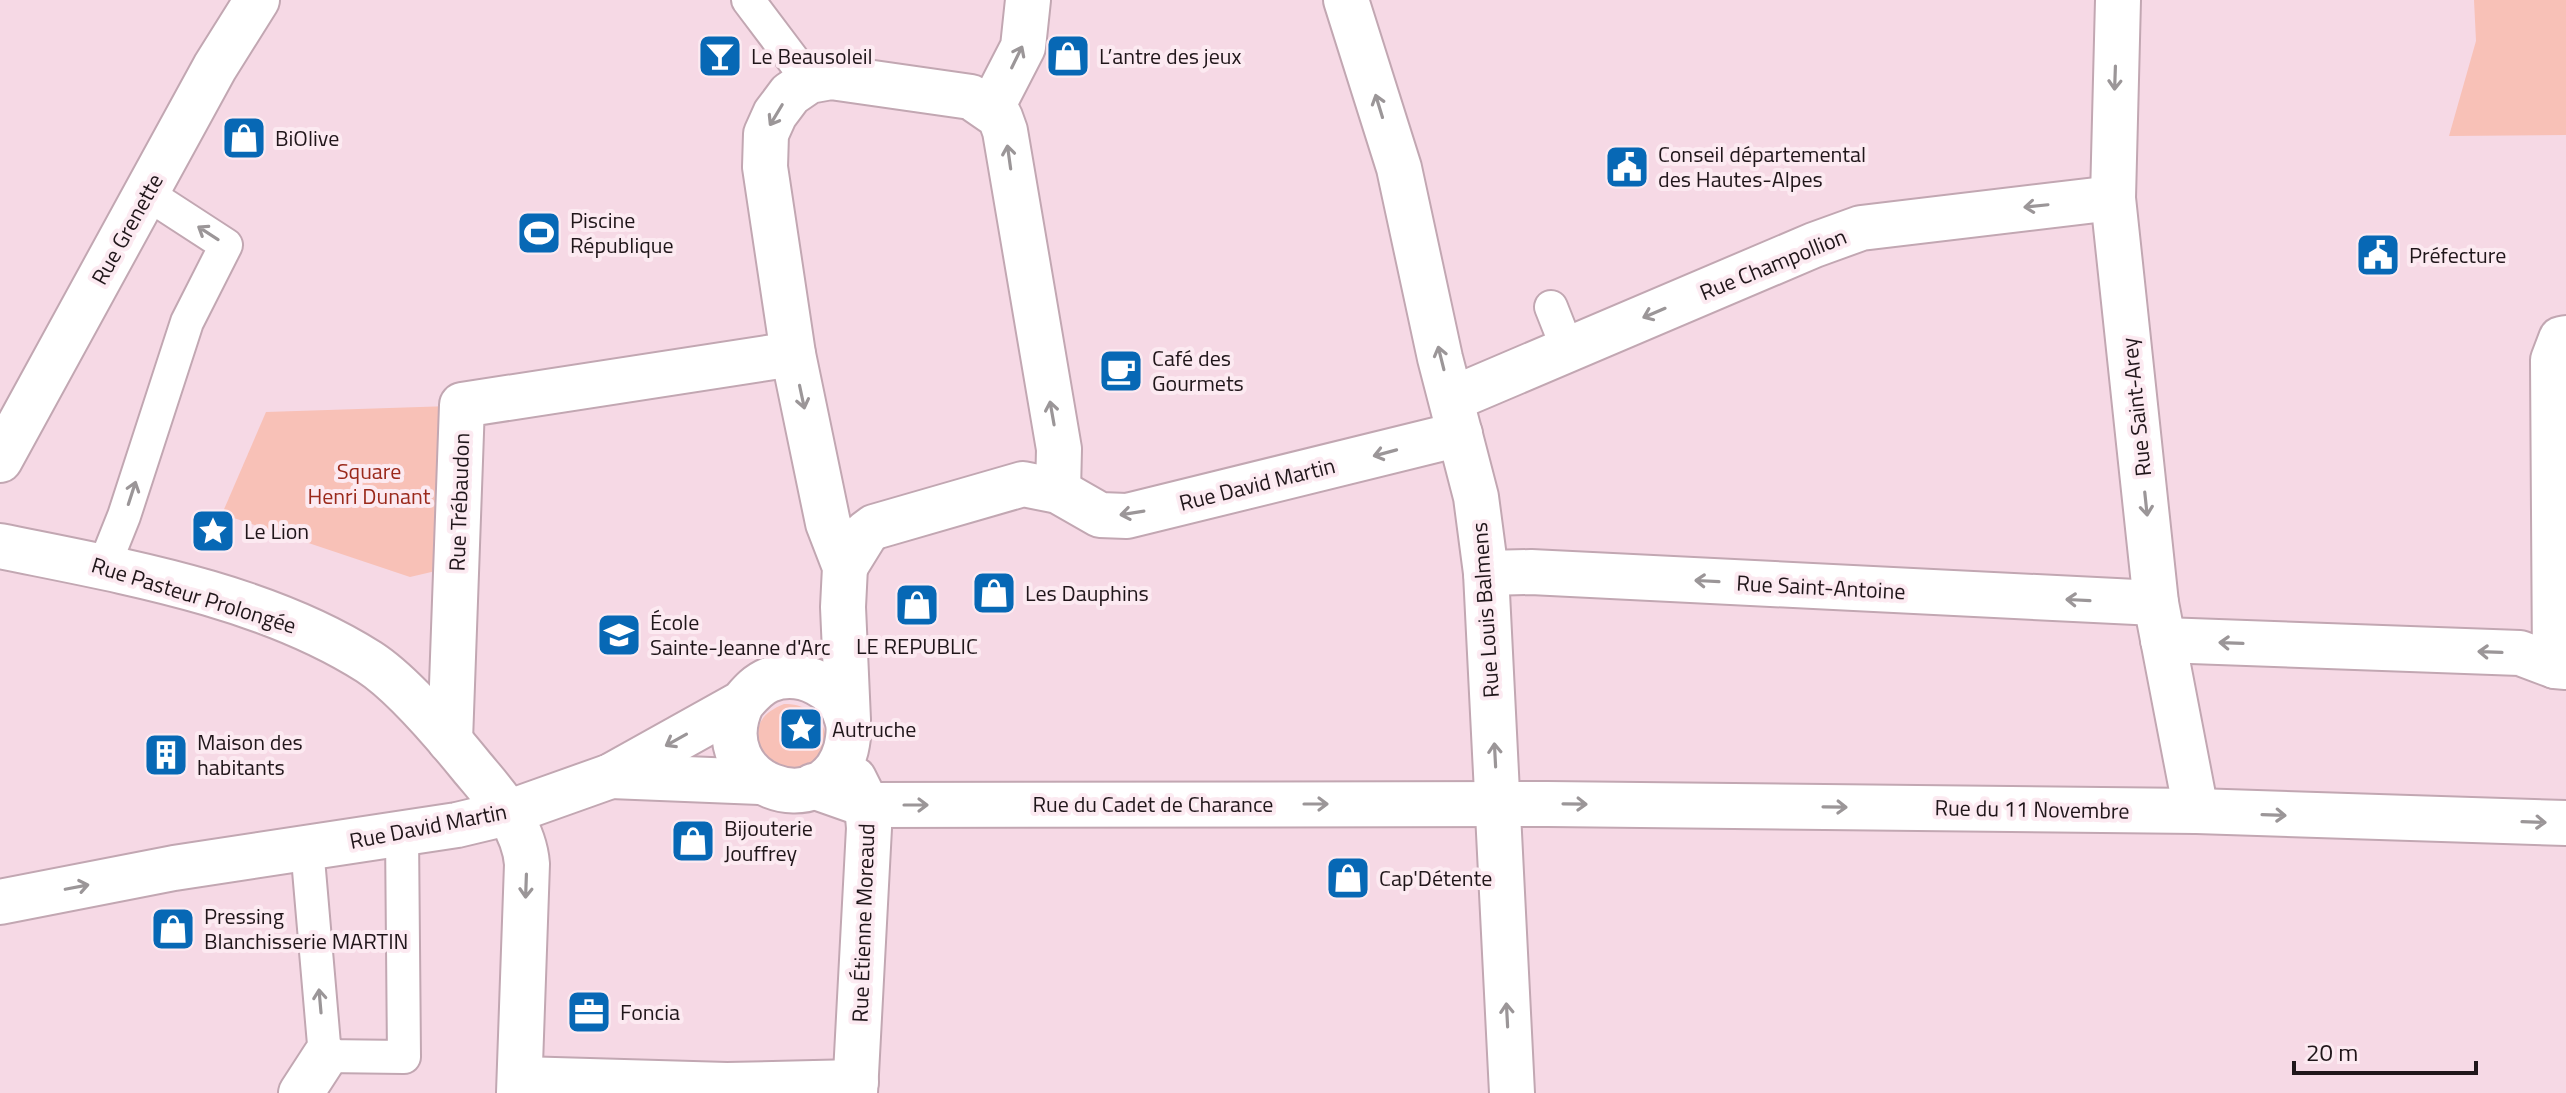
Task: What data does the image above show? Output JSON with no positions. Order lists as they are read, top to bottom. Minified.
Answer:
{"streets":{"street":["Rue Grenette","Rue Champollion","Rue Saint-Arey","Rue David Martin","Rue Trébaudon","Rue Saint-Antoine","Rue Pasteur Prolongée","Rue Louis Balmens","Rue du Cadet de Charance","Rue du 11 Novembre","Rue Étienne Moreaud"]},"crossings":[["Rue Champollion","Rue Saint-Arey"],["Rue Champollion","Rue David Martin"],["Rue Champollion","Rue Louis Balmens"],["Rue Saint-Arey","Rue Saint-Antoine"],["Rue Saint-Arey","Rue du 11 Novembre"],["Rue David Martin","Rue Pasteur Prolongée"],["Rue David Martin","Rue Louis Balmens"],["Rue David Martin","Rue Étienne Moreaud"],["Rue Trébaudon","Rue Pasteur Prolongée"],["Rue Saint-Antoine","Rue Louis Balmens"],["Rue Louis Balmens","Rue du Cadet de Charance"],["Rue Louis Balmens","Rue du 11 Novembre"],["Rue du Cadet de Charance","Rue du 11 Novembre"],["Rue du Cadet de Charance","Rue Étienne Moreaud"]],"one_way":["Rue Champollion","Rue Saint-Arey","Rue Saint-Antoine","Rue du Cadet de Charance","Rue du 11 Novembre"],"parks":["Square Henri Dunant"],"places":{"bar":["Le Beausoleil"],"shop":["L’antre des jeux","BiOlive","Les Dauphins","LE REPUBLIC","Bijouterie Jouffrey","Cap'Détente","Pressing Blanchisserie MARTIN"],"public building":["Conseil départemental des Hautes-Alpes","Préfecture"],"sports":["Piscine République"],"cafe":["Café des Gourmets"],"place":["Le Lion","Autruche"],"school or university":["École Sainte-Jeanne d'Arc"],"building":["Maison des habitants"],"office":["Foncia"]},"scale_bar":"20 m"}
